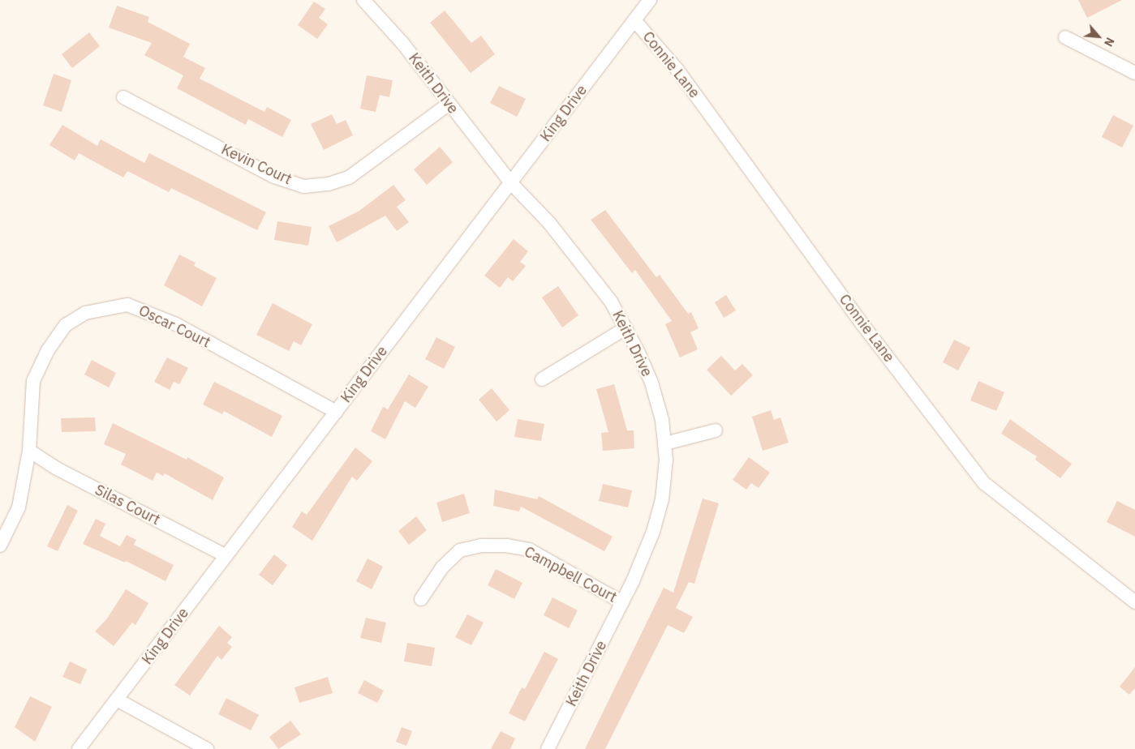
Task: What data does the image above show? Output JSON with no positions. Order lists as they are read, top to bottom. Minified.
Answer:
{"streets":{"street":["Connie Lane","Keith Drive","King Drive","Kevin Court","Oscar Court","Silas Court","Campbell Court"]},"crossings":[["Connie Lane","King Drive"],["Keith Drive","King Drive"],["Keith Drive","Kevin Court"],["Keith Drive","Campbell Court"],["King Drive","Oscar Court"],["King Drive","Silas Court"],["Oscar Court","Silas Court"]],"north":"bottom right"}
